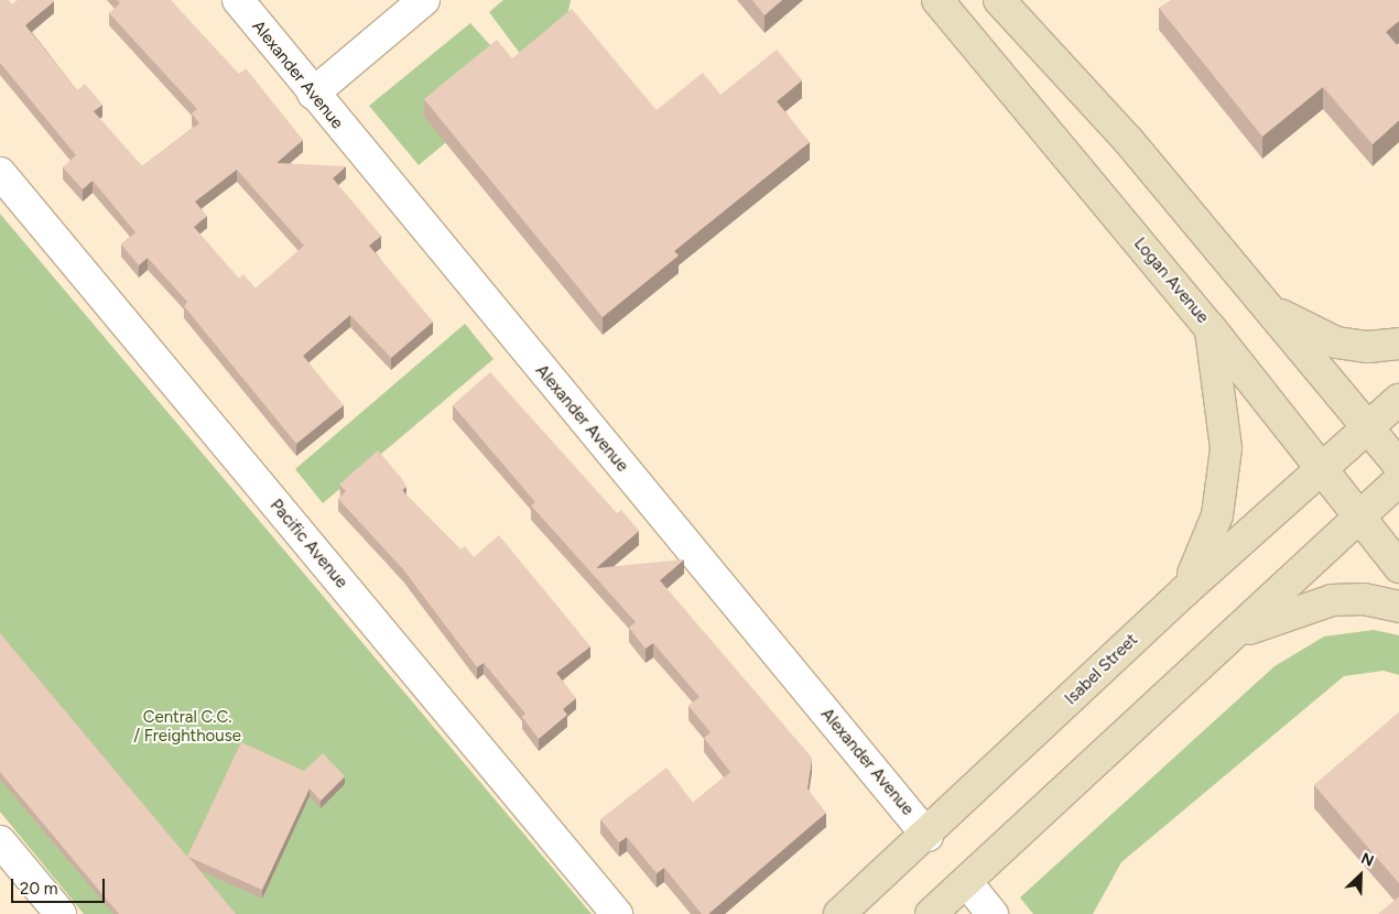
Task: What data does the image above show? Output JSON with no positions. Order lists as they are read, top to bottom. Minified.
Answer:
{"streets":{"main road":["Logan Avenue","Isabel Street"],"street":["Alexander Avenue","Pacific Avenue"]},"crossings":[["Alexander Avenue","Isabel Street"],["Logan Avenue","Isabel Street"]],"parks":["Central C.C. / Freighthouse"],"scale_bar":"20 m","north":"top right"}
